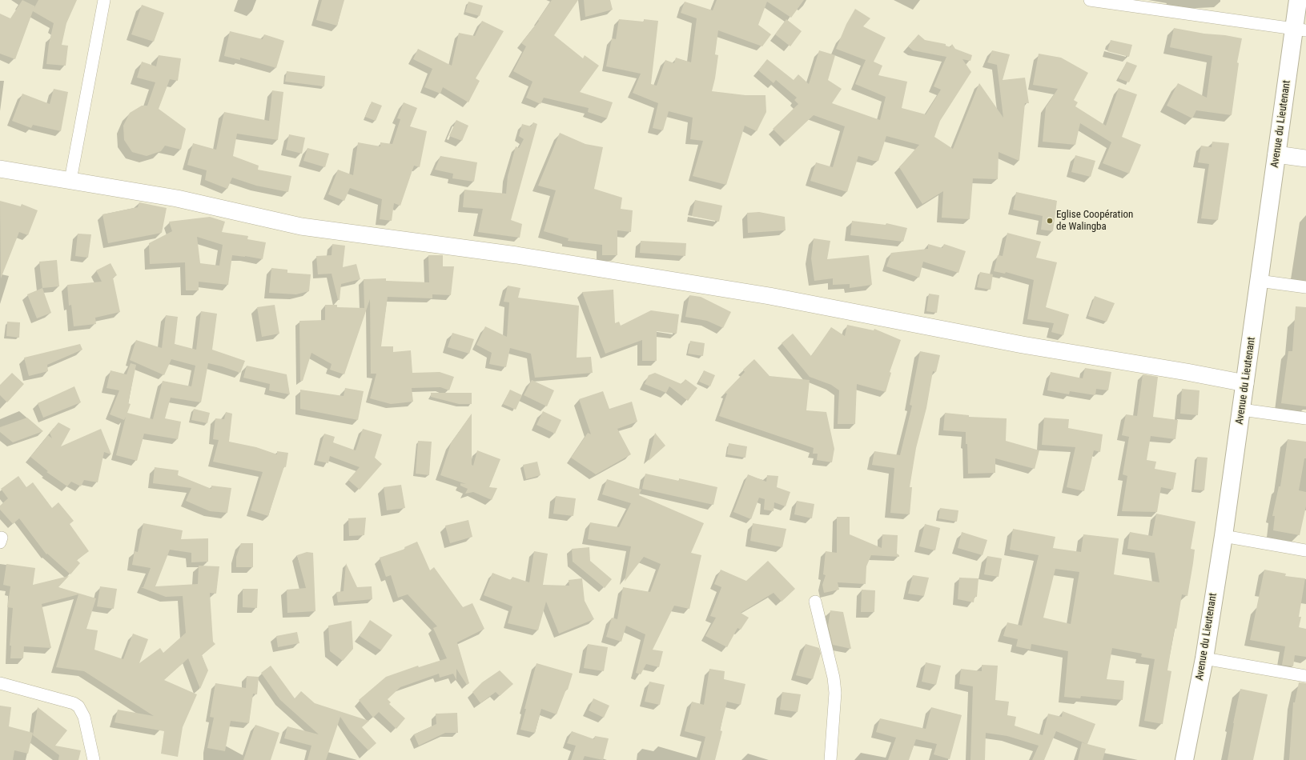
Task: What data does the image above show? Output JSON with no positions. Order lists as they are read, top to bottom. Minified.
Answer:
{"streets":{"main road":["Avenue du Lieutenant"]},"places":["Eglise Coopération de Walingba"]}
